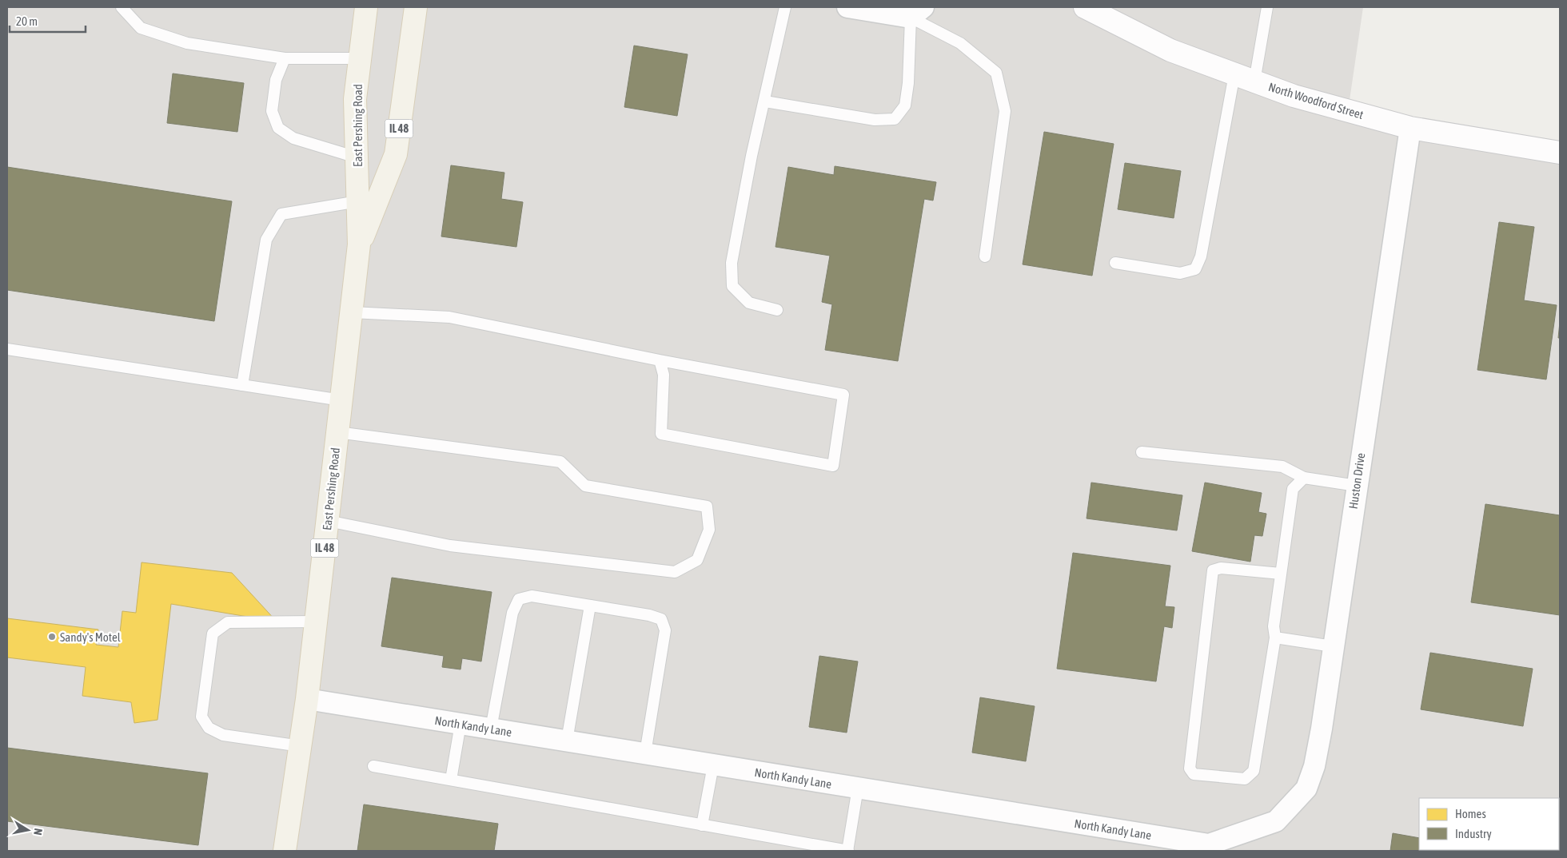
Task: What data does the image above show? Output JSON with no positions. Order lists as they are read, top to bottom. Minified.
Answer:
{"streets":{"main road":["East Pershing Road","IL 48"],"street":["North Woodford Street","Huston Drive","North Kandy Lane"]},"crossings":[["North Woodford Street","Huston Drive"],["East Pershing Road","North Kandy Lane"],["Huston Drive","North Kandy Lane"]],"places":["Sandy's Motel"],"legend":["Homes","Industry"],"scale_bar":"20 m","north":"right"}
